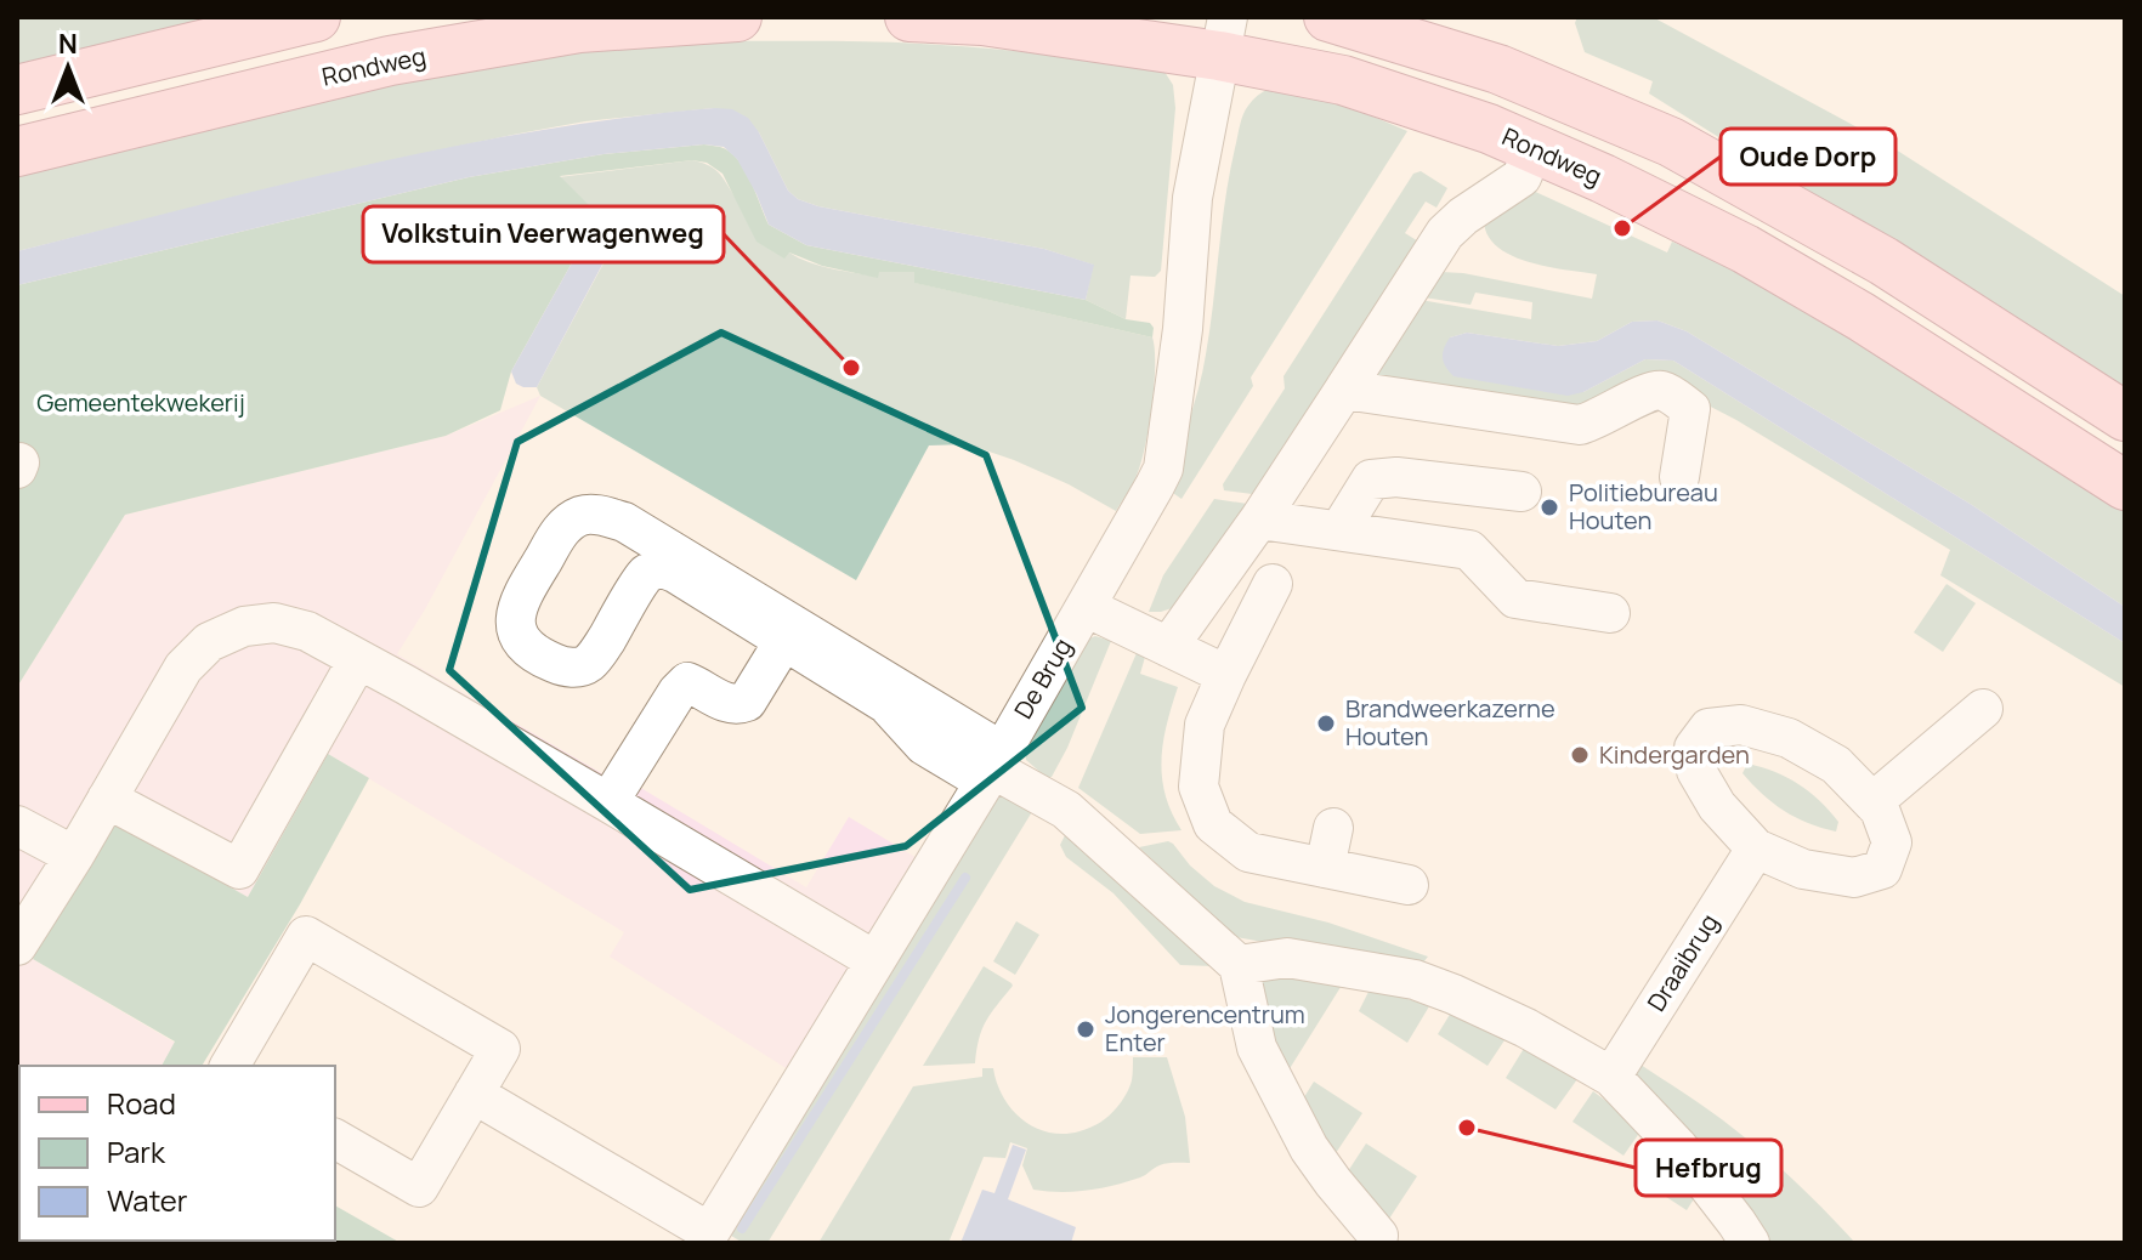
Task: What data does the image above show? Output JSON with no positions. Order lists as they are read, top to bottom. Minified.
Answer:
{"streets":{"main road":["Rondweg"],"street":["De Brug","Draaibrug"]},"crossings":[["Rondweg","De Brug"]],"parks":["Gemeentekwekerij"],"places":["Oude Dorp","Volkstuin Veerwagenweg","Politiebureau Houten","Brandweerkazerne Houten","Kindergarden","Jongerencentrum Enter","Hefbrug"],"legend":["Road","Park","Water"],"north":"top"}
